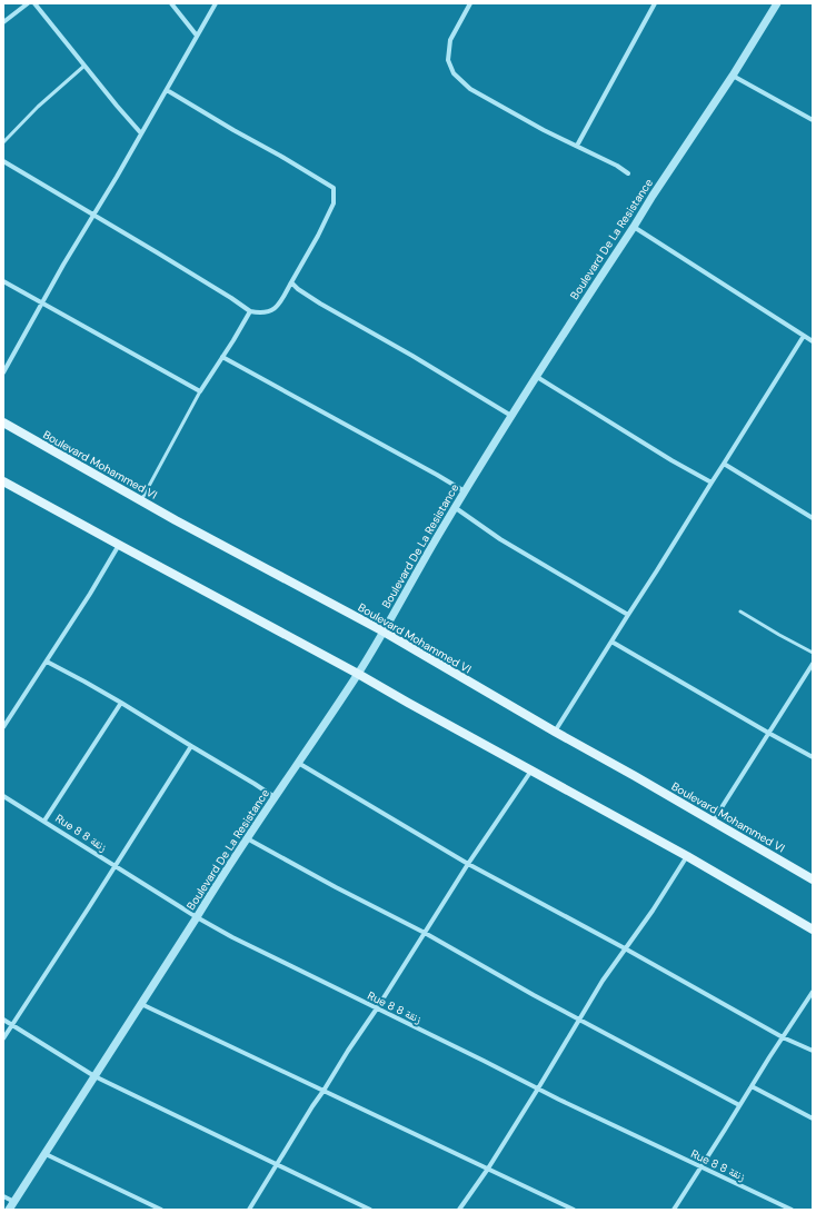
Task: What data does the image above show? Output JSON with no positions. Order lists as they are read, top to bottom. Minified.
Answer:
{"streets":{"main road":["Boulevard Mohammed VI"],"street":["Boulevard De La Resistance","Rue 8 8 زنقة"]},"crossings":[["Boulevard De La Resistance","Boulevard Mohammed VI"],["Boulevard De La Resistance","Rue 8 8 زنقة"]]}
